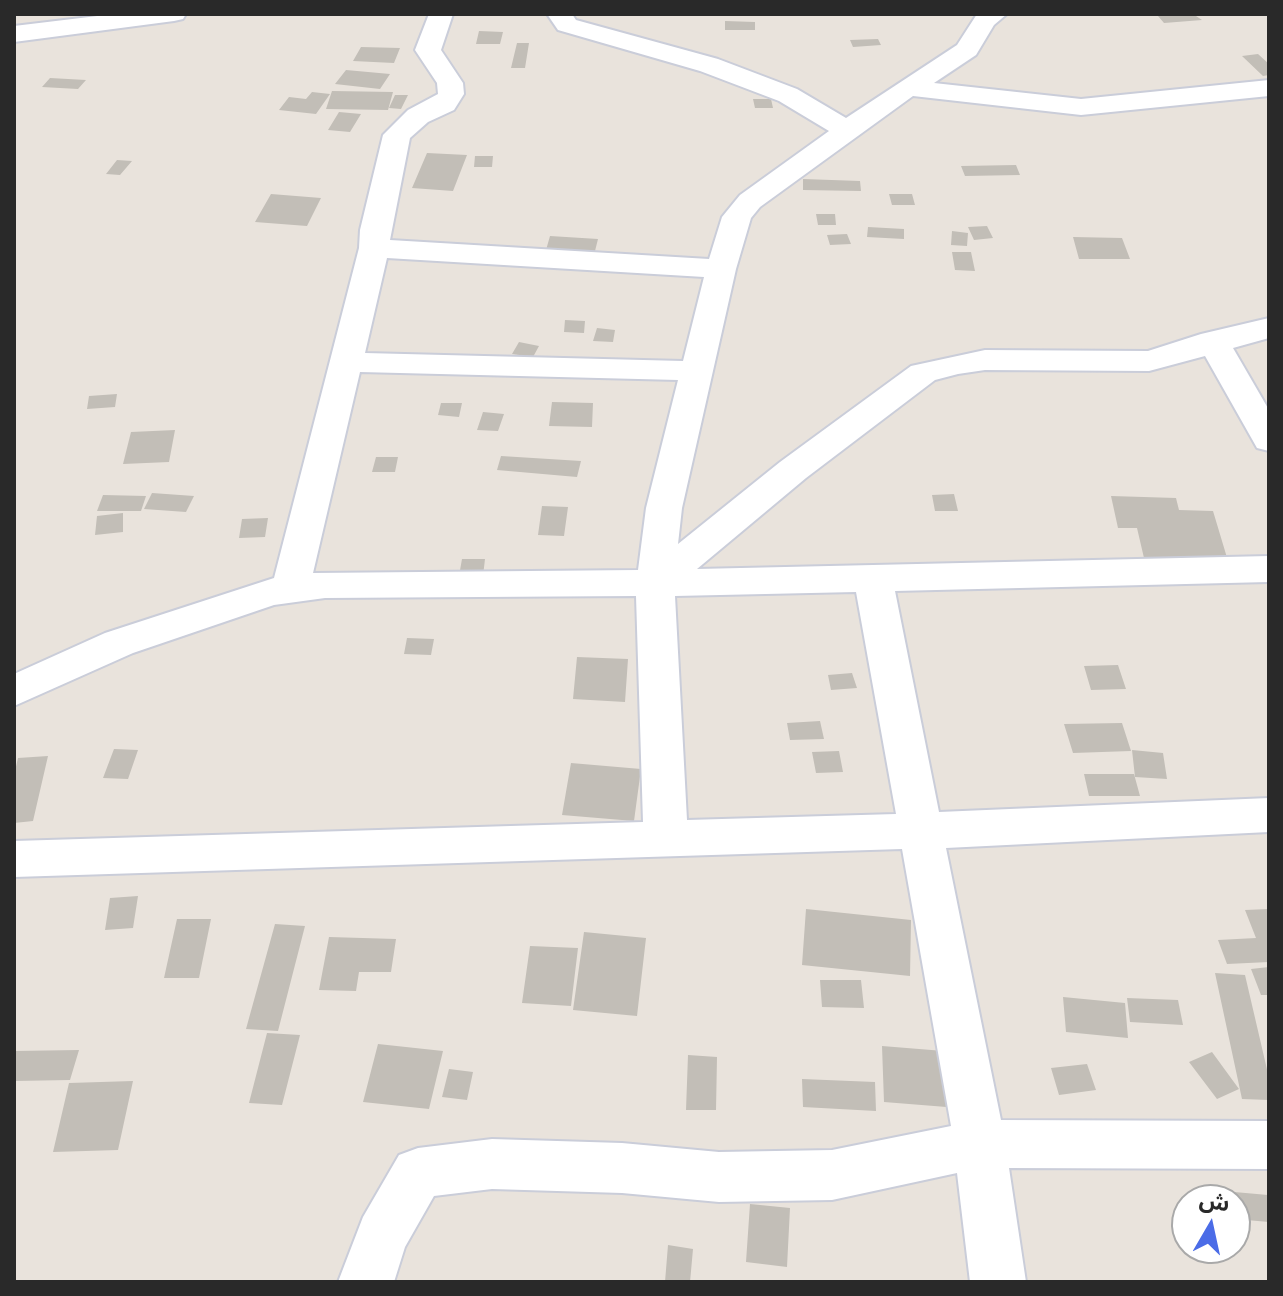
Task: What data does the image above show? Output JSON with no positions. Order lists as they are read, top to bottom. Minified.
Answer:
{"north":"top"}
